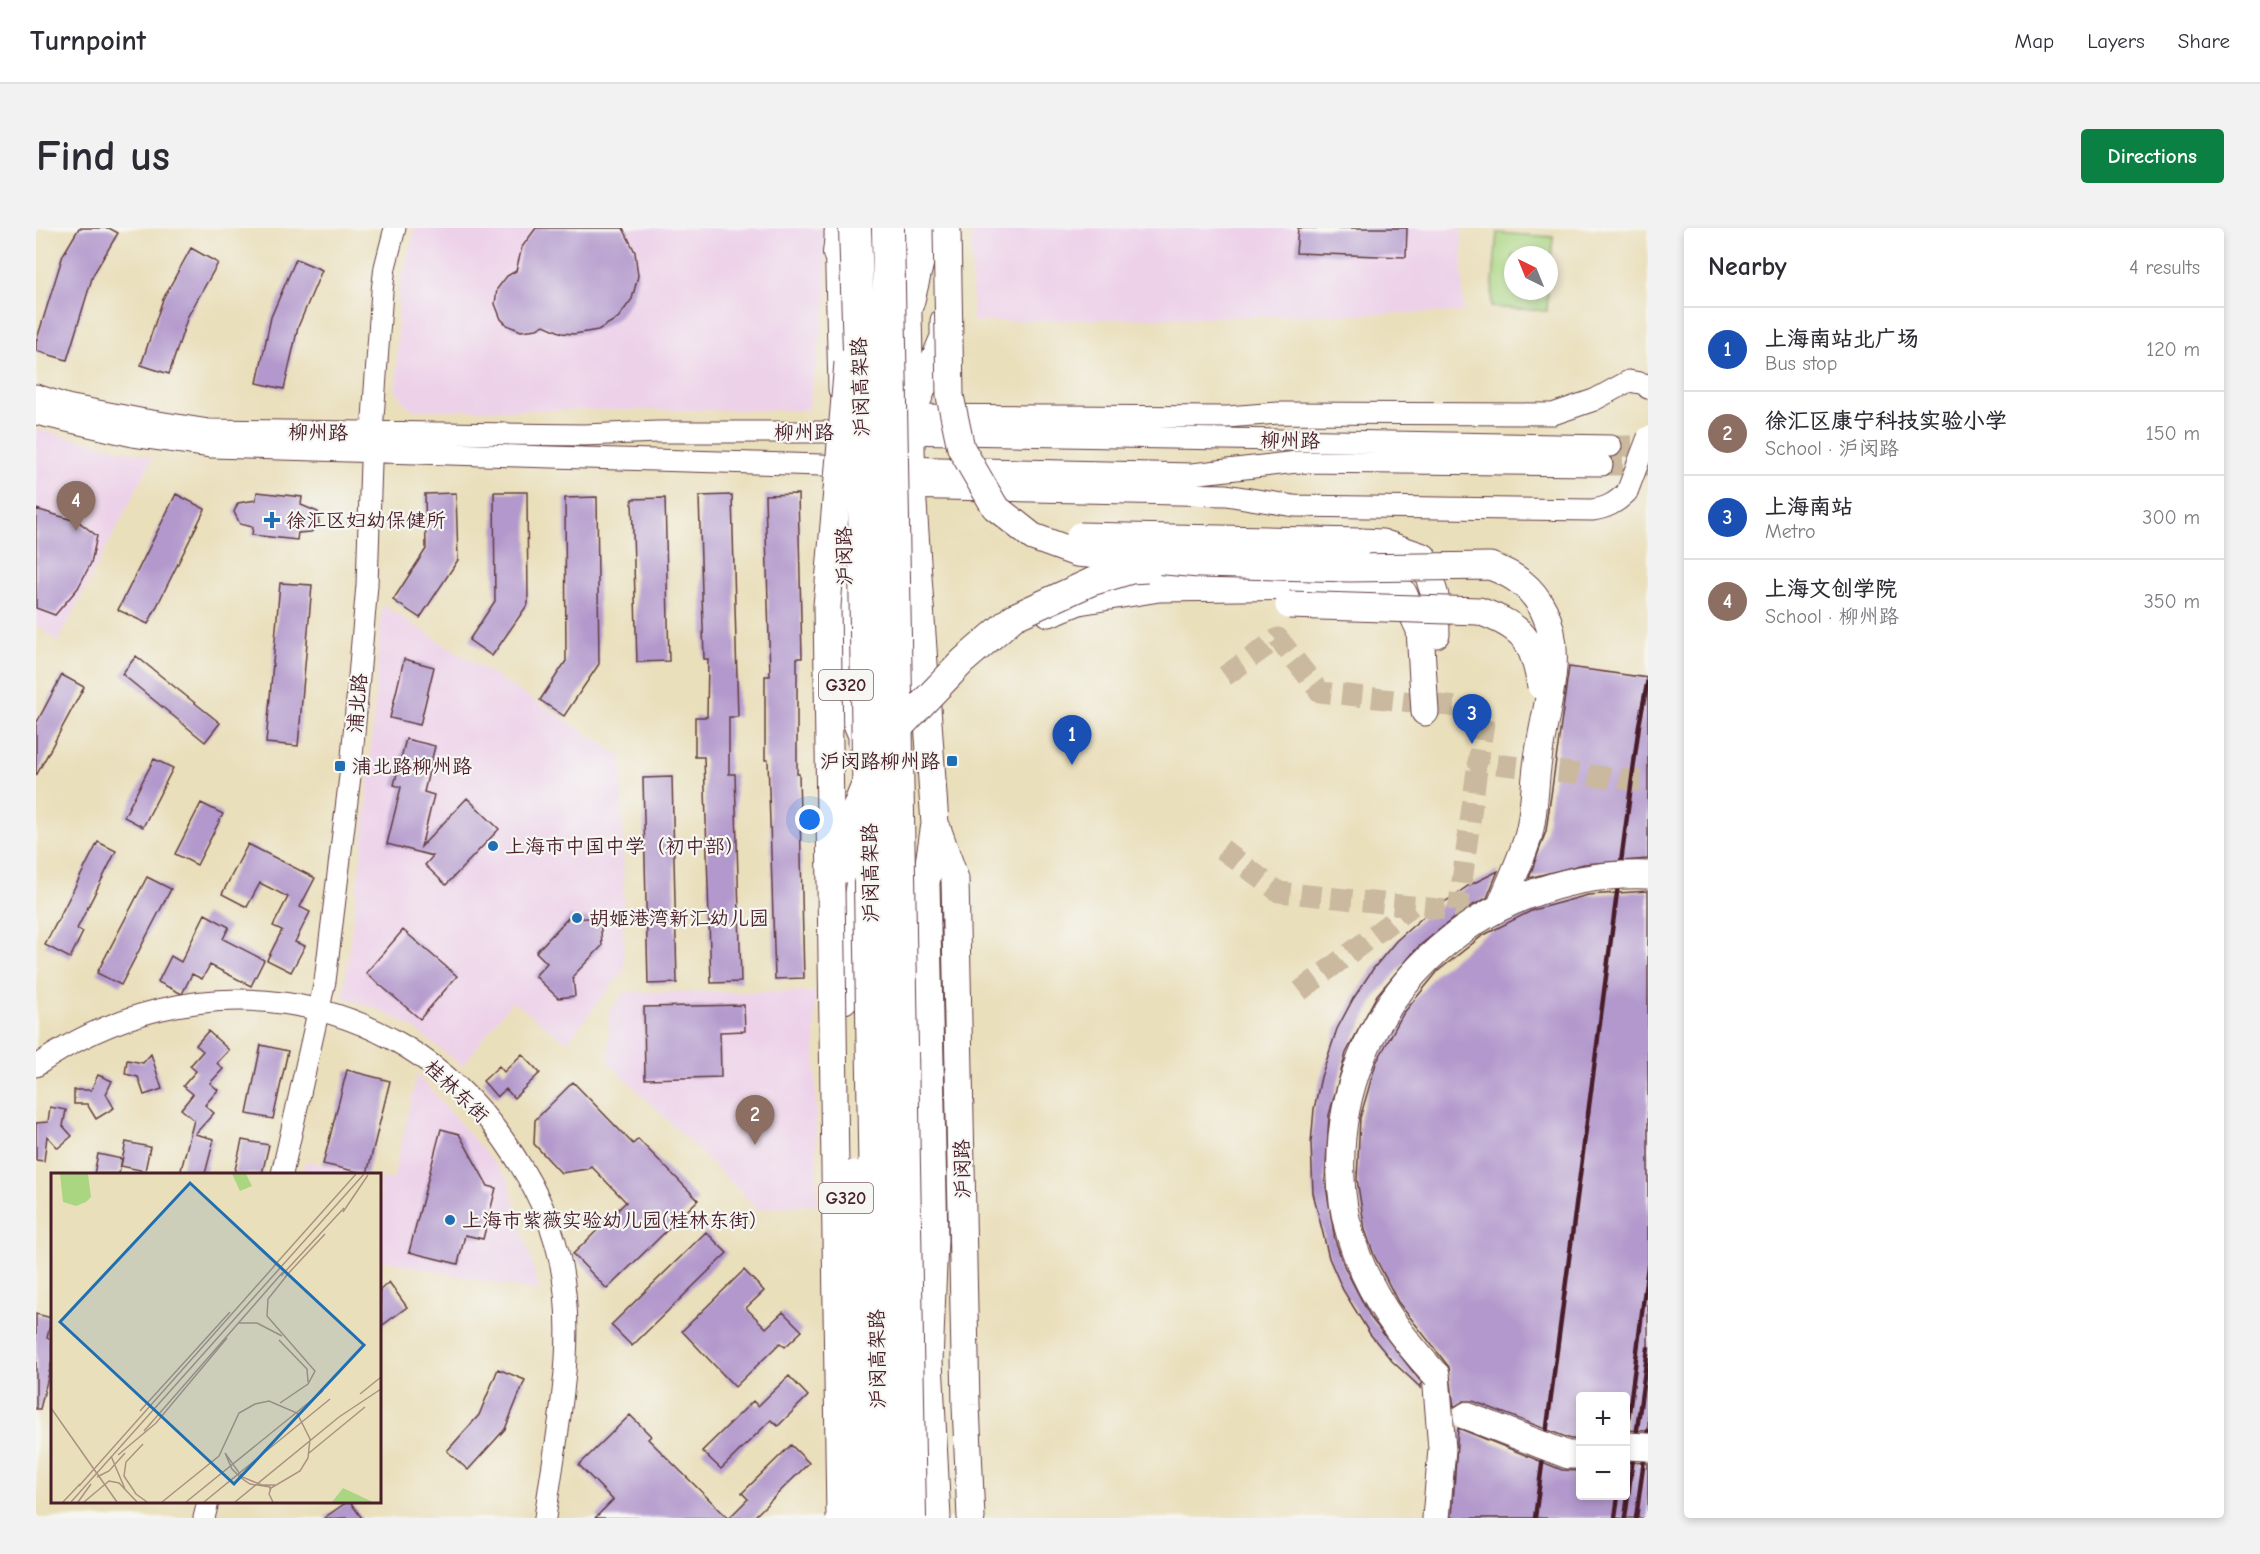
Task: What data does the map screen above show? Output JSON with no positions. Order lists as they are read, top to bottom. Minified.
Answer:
{"streets":{"highway":["沪闵高架路"],"main road":["沪闵路","G320"],"street":["柳州路","浦北路","桂林东街"]},"crossings":[["沪闵高架路","沪闵路"],["柳州路","沪闵路"],["柳州路","浦北路"],["浦北路","桂林东街"]],"places":{"health":["徐汇区妇幼保健所"],"transit":["沪闵路柳州路","浦北路柳州路"],"other":["上海市中国中学（初中部）","胡姬港湾新汇幼儿园","上海市紫薇实验幼儿园(桂林东街)"]},"north":"top left","page":{"header":"Turnpoint","nav":["Map","Layers","Share"],"buttons":"Directions","title":"Find us","heading":["Nearby","4 results"],"list":[{"mark":"1","name":"上海南站北广场","note":"Bus stop","value":"120 m"},{"mark":"2","name":"徐汇区康宁科技实验小学","note":"School · 沪闵路","value":"150 m"},{"mark":"3","name":"上海南站","note":"Metro","value":"300 m"},{"mark":"4","name":"上海文创学院","note":"School · 柳州路","value":"350 m"}],"pins":["4","3","1","2"],"map_buttons":["+","−"]}}
